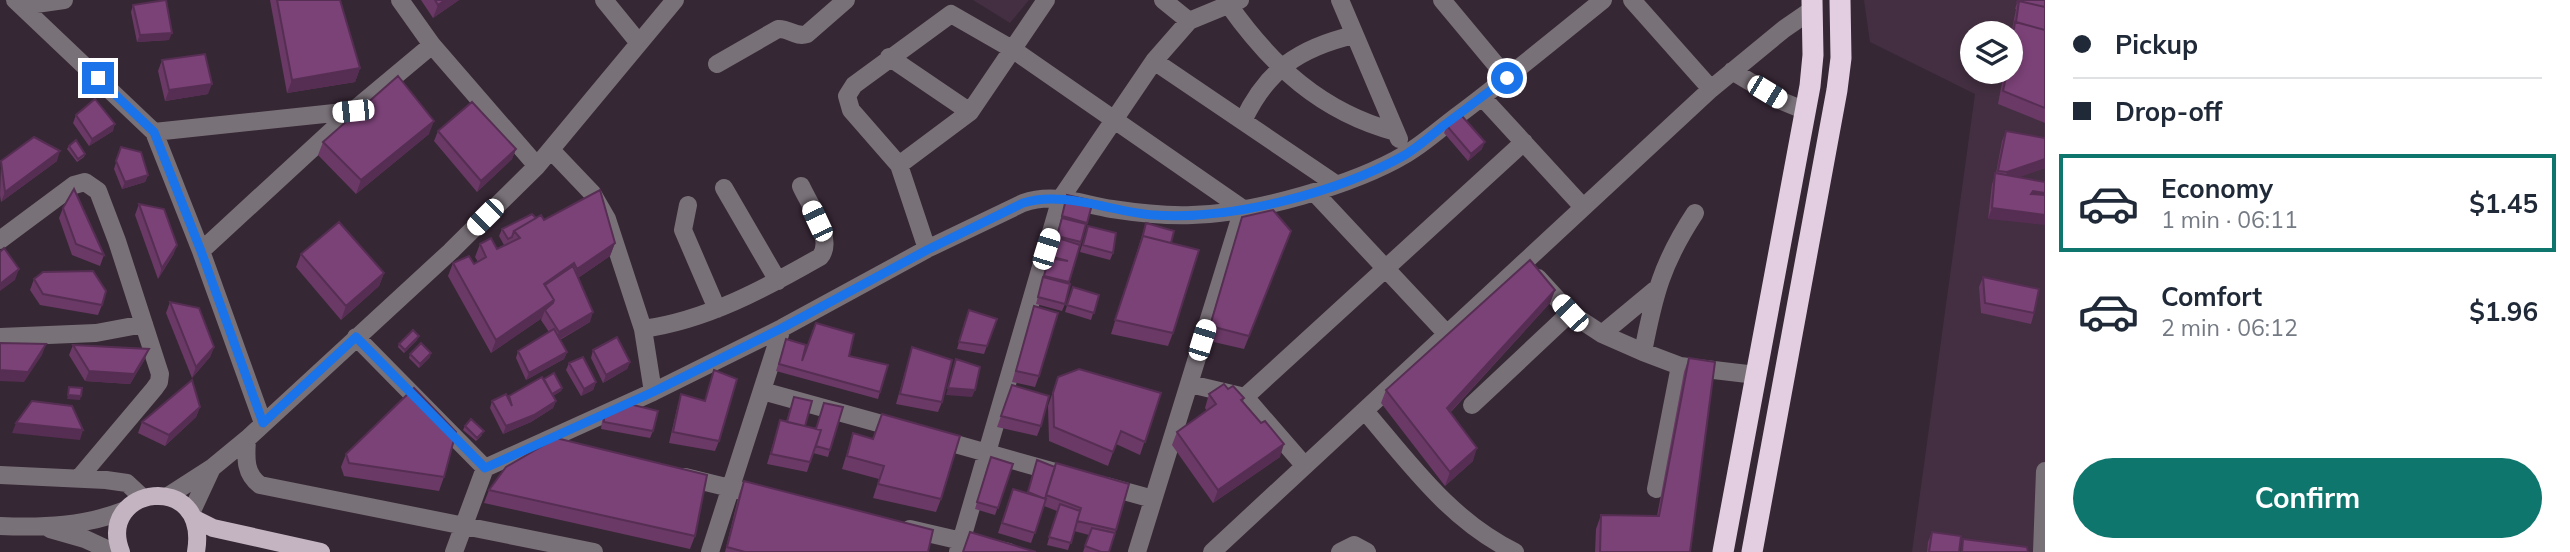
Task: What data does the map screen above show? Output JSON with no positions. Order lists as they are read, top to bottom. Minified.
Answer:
{"page":{"banner":["Pickup","Drop-off"],"list":[{"name":"Economy","note":"1 min · 06:11","value":"$1.45"},{"name":"Comfort","note":"2 min · 06:12","value":"$1.96"}],"buttons":"Confirm"}}
